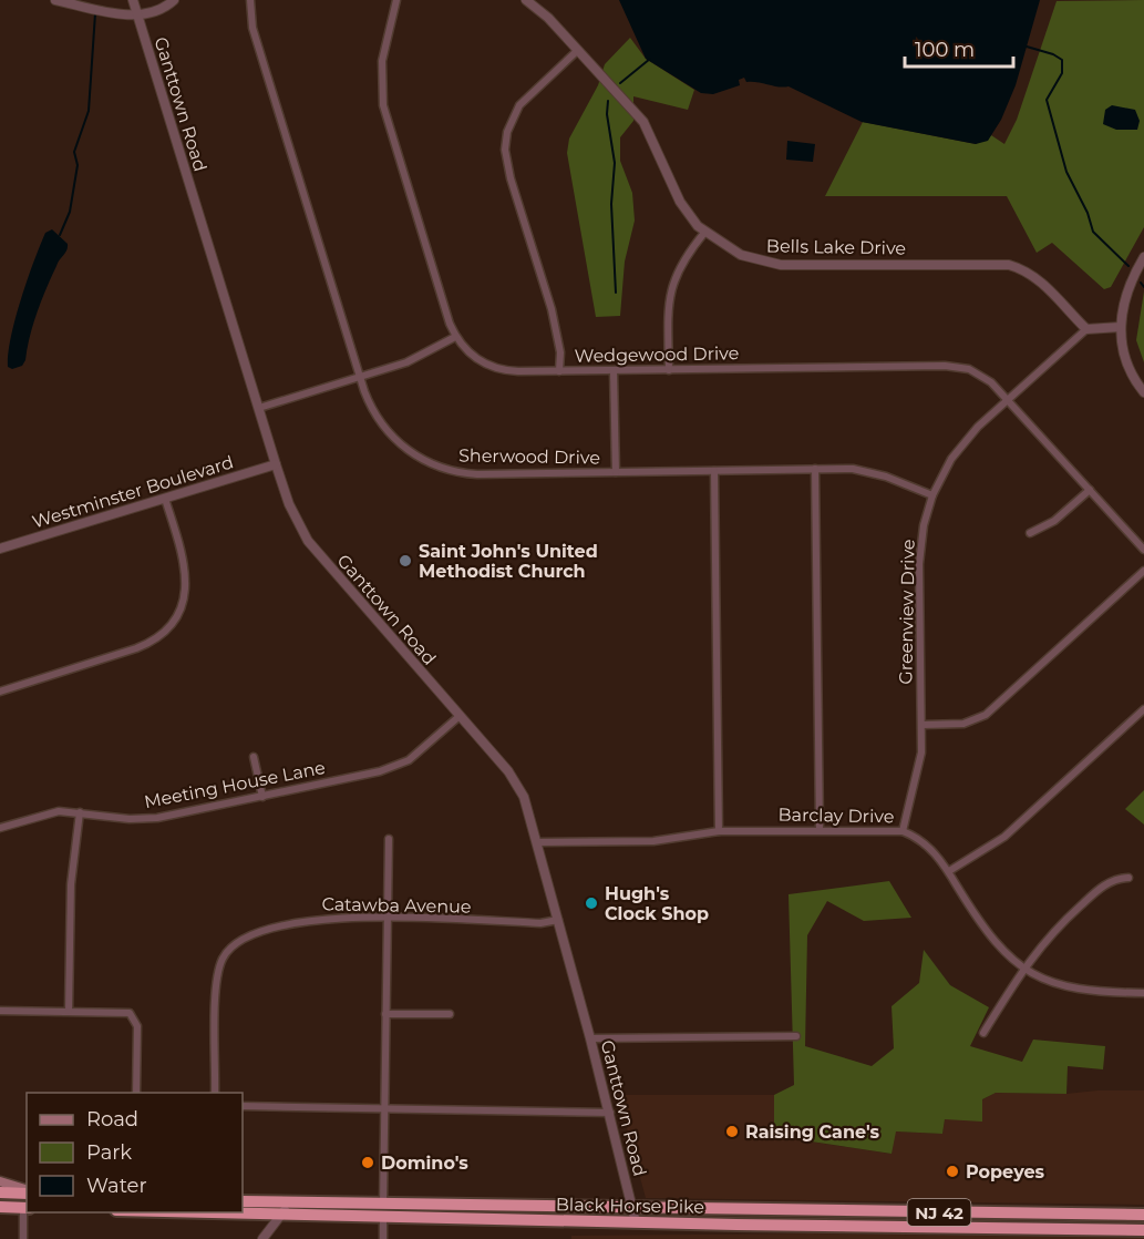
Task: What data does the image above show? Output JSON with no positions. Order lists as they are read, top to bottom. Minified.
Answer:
{"streets":{"highway":["Black Horse Pike","NJ 42"],"street":["Ganttown Road","Bells Lake Drive","Wedgewood Drive","Sherwood Drive","Westminster Boulevard","Greenview Drive","Meeting House Lane","Barclay Drive","Catawba Avenue"]},"crossings":[["Ganttown Road","Westminster Boulevard"],["Ganttown Road","Meeting House Lane"],["Ganttown Road","Barclay Drive"],["Ganttown Road","Catawba Avenue"],["Ganttown Road","Black Horse Pike"],["Bells Lake Drive","Greenview Drive"],["Wedgewood Drive","Greenview Drive"],["Sherwood Drive","Greenview Drive"],["Greenview Drive","Barclay Drive"]],"places":["Saint John's United Methodist Church","Hugh's Clock Shop","Raising Cane's","Domino's","Popeyes"],"legend":["Road","Park","Water"],"scale_bar":"100 m"}
